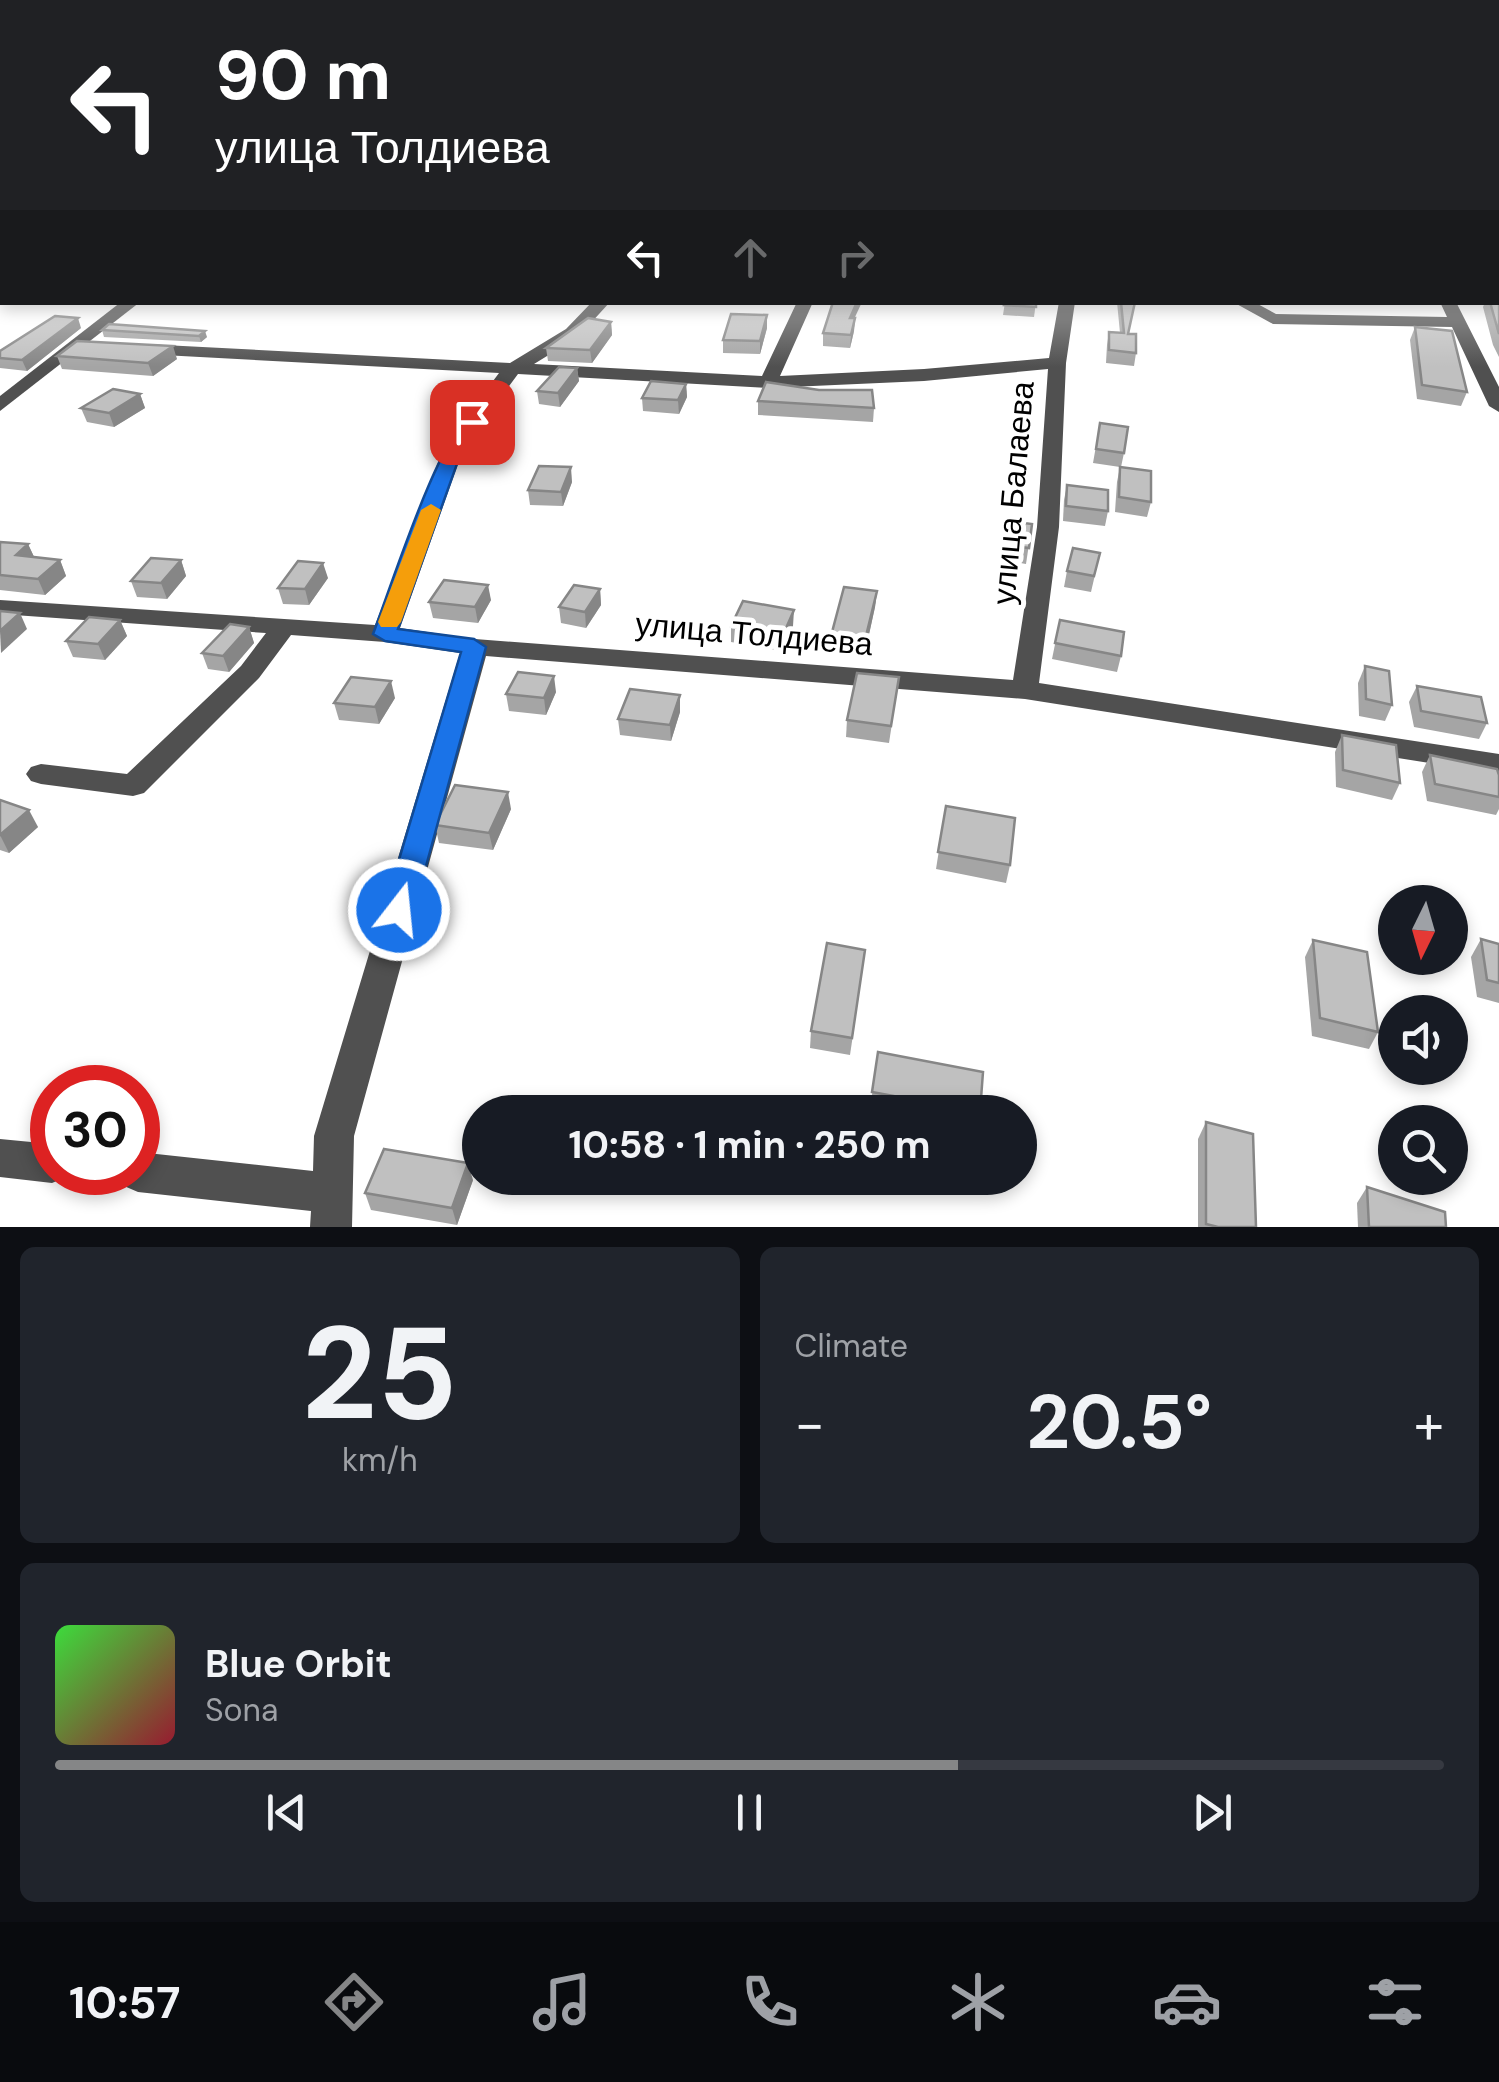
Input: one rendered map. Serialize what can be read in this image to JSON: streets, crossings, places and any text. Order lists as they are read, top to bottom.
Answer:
{
  "streets": {
    "street": ["улица Балаева", "улица Толдиева"]
  },
  "crossings": [
    ["улица Балаева", "улица Толдиева"]
  ],
  "north": "bottom",
  "page": {
    "turn": ["90 m", "улица Толдиева"],
    "limit": "30",
    "trip": "10:58 · 1 min · 250 m",
    "tile": [
      ["25", "km/h"],
      "Climate"
    ],
    "heat": ["−", "20.5°", "+"],
    "song": ["Blue Orbit", "Sona"],
    "tabs": "10:57"
  }
}
